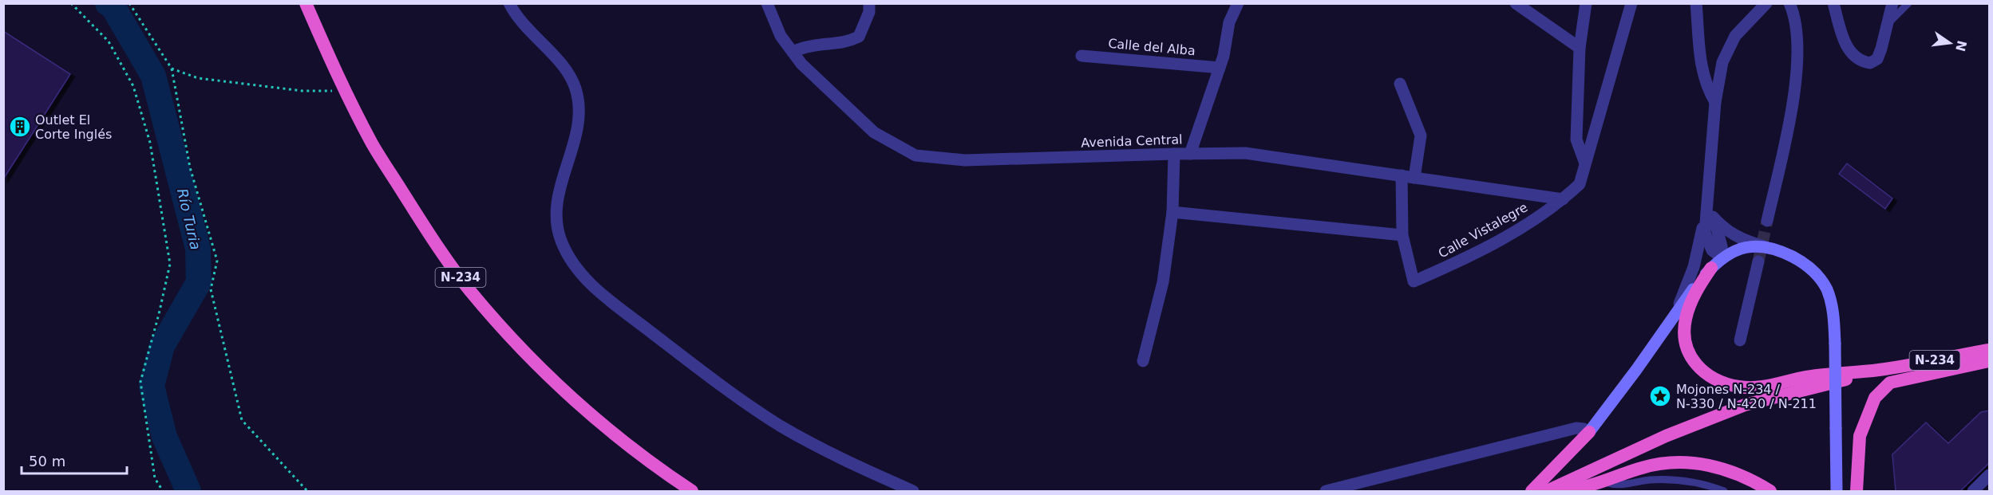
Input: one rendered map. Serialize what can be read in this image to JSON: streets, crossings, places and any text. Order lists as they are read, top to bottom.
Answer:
{
  "streets": {
    "highway": ["N-234"],
    "street": ["Calle del Alba", "Avenida Central", "Calle Vistalegre"]
  },
  "crossings": [
    ["Avenida Central", "Calle Vistalegre"]
  ],
  "water": ["Río Turia"],
  "places": {
    "building": ["Outlet El Corte Inglés"],
    "place": ["Mojones N-234 / N-330 / N-420 / N-211"]
  },
  "scale_bar": "50 m",
  "north": "right"
}
